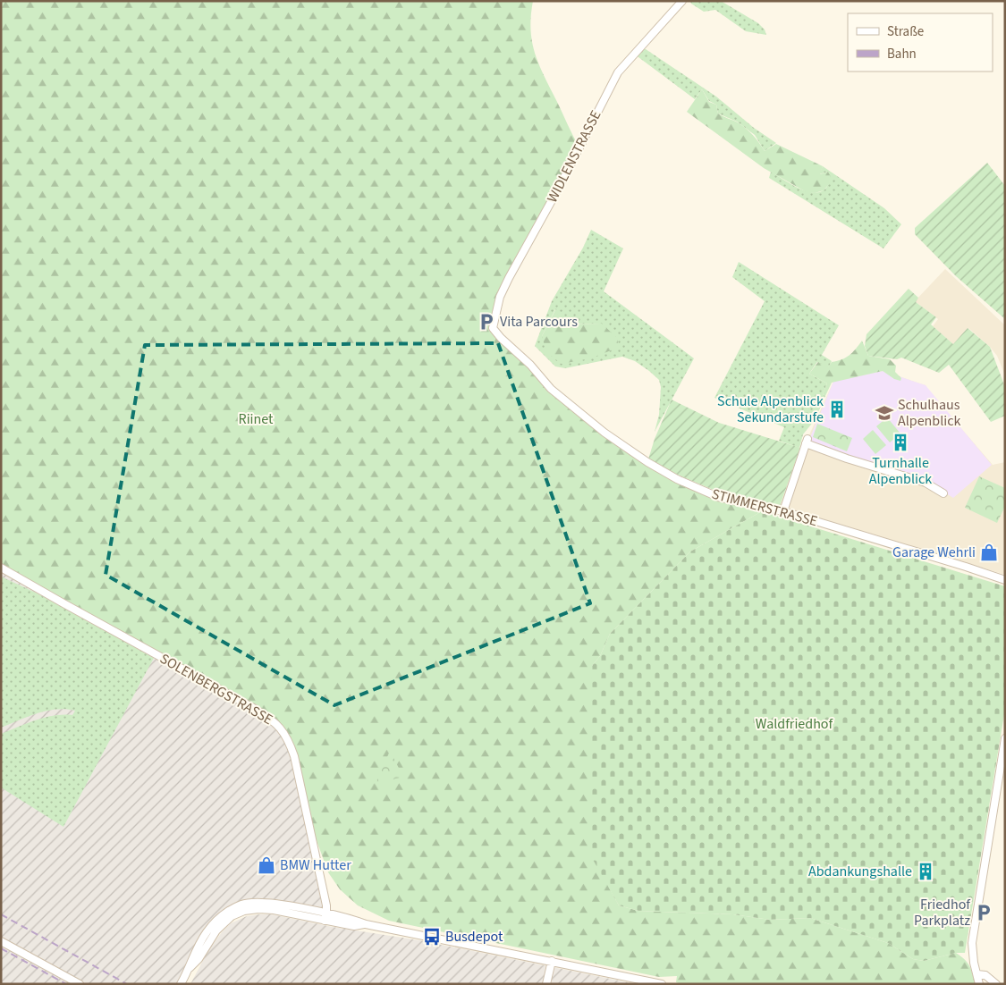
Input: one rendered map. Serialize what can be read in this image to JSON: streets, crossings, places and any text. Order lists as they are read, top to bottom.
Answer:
{
  "streets": {
    "street": ["WIDLENSTRASSE", "STIMMERSTRASSE", "SOLENBERGSTRASSE"]
  },
  "crossings": [
    ["WIDLENSTRASSE", "STIMMERSTRASSE"]
  ],
  "parks": ["Riinet", "Waldfriedhof"],
  "places": {
    "parking": ["Vita Parcours", "Friedhof Parkplatz"],
    "building": ["Schule Alpenblick Sekundarstufe", "Turnhalle Alpenblick", "Abdankungshalle"],
    "school or university": ["Schulhaus Alpenblick"],
    "shop": ["Garage Wehrli", "BMW Hutter"],
    "bus stop": ["Busdepot"]
  },
  "legend": ["Straße", "Bahn"]
}
